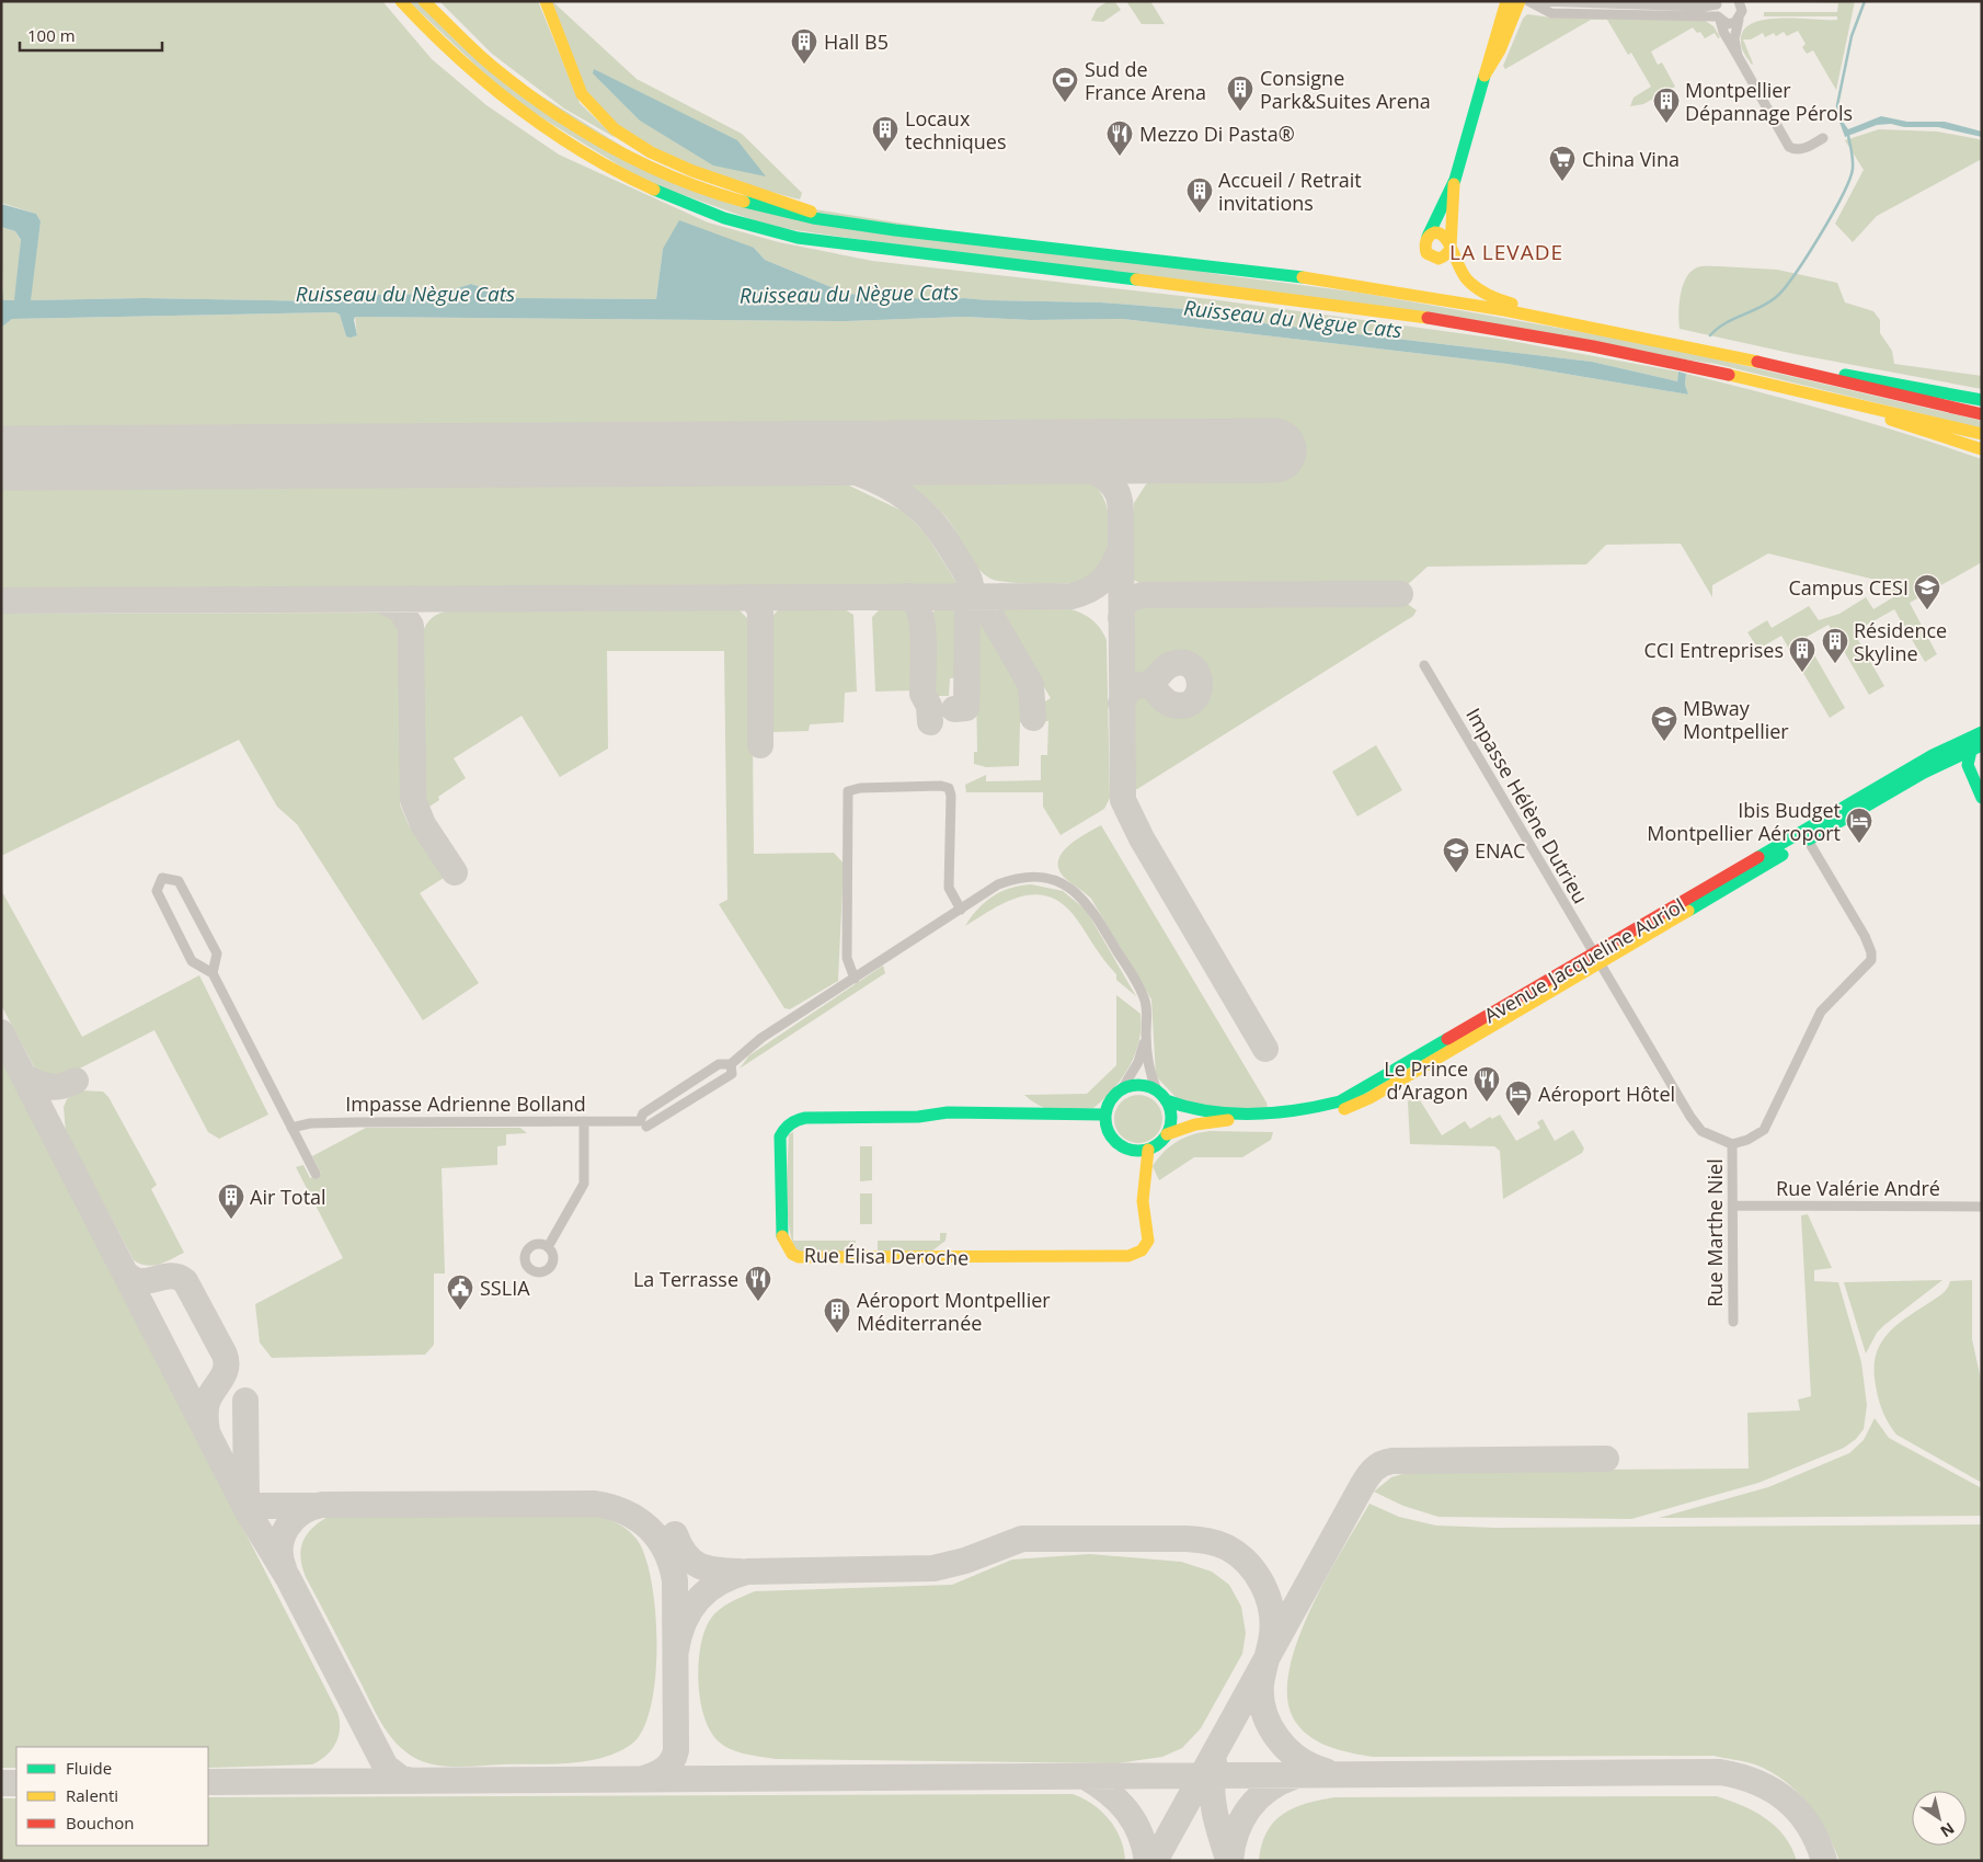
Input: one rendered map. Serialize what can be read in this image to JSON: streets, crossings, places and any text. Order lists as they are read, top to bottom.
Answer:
{
  "streets": {
    "main road": ["Avenue Jacqueline Auriol", "Rue Élisa Deroche"],
    "street": [
      "Impasse Hélène Dutrieu",
      "Impasse Adrienne Bolland",
      "Rue Valérie André",
      "Rue Marthe Niel"
    ]
  },
  "crossings": [
    ["Impasse Hélène Dutrieu", "Avenue Jacqueline Auriol"],
    ["Impasse Hélène Dutrieu", "Rue Marthe Niel"],
    ["Avenue Jacqueline Auriol", "Rue Marthe Niel"],
    ["Avenue Jacqueline Auriol", "Rue Élisa Deroche"],
    ["Rue Valérie André", "Rue Marthe Niel"]
  ],
  "districts": ["LA LEVADE"],
  "water": ["Ruisseau du Nègue Cats"],
  "places": {
    "building": [
      "Hall B5",
      "Consigne Park&Suites Arena",
      "Montpellier Dépannage Pérols",
      "Locaux techniques",
      "Accueil / Retrait invitations",
      "Résidence Skyline",
      "CCI Entreprises",
      "Air Total",
      "Aéroport Montpellier Méditerranée"
    ],
    "sports": ["Sud de France Arena"],
    "restaurant": ["Mezzo Di Pasta®", "Le Prince d’Aragon", "La Terrasse"],
    "supermarket": ["China Vina"],
    "school or university": ["Campus CESI", "MBway Montpellier", "ENAC"],
    "hotel": ["Ibis Budget Montpellier Aéroport", "Aéroport Hôtel"],
    "public building": ["SSLIA"]
  },
  "legend": ["Fluide", "Ralenti", "Bouchon"],
  "scale_bar": "100 m",
  "north": "bottom right"
}
